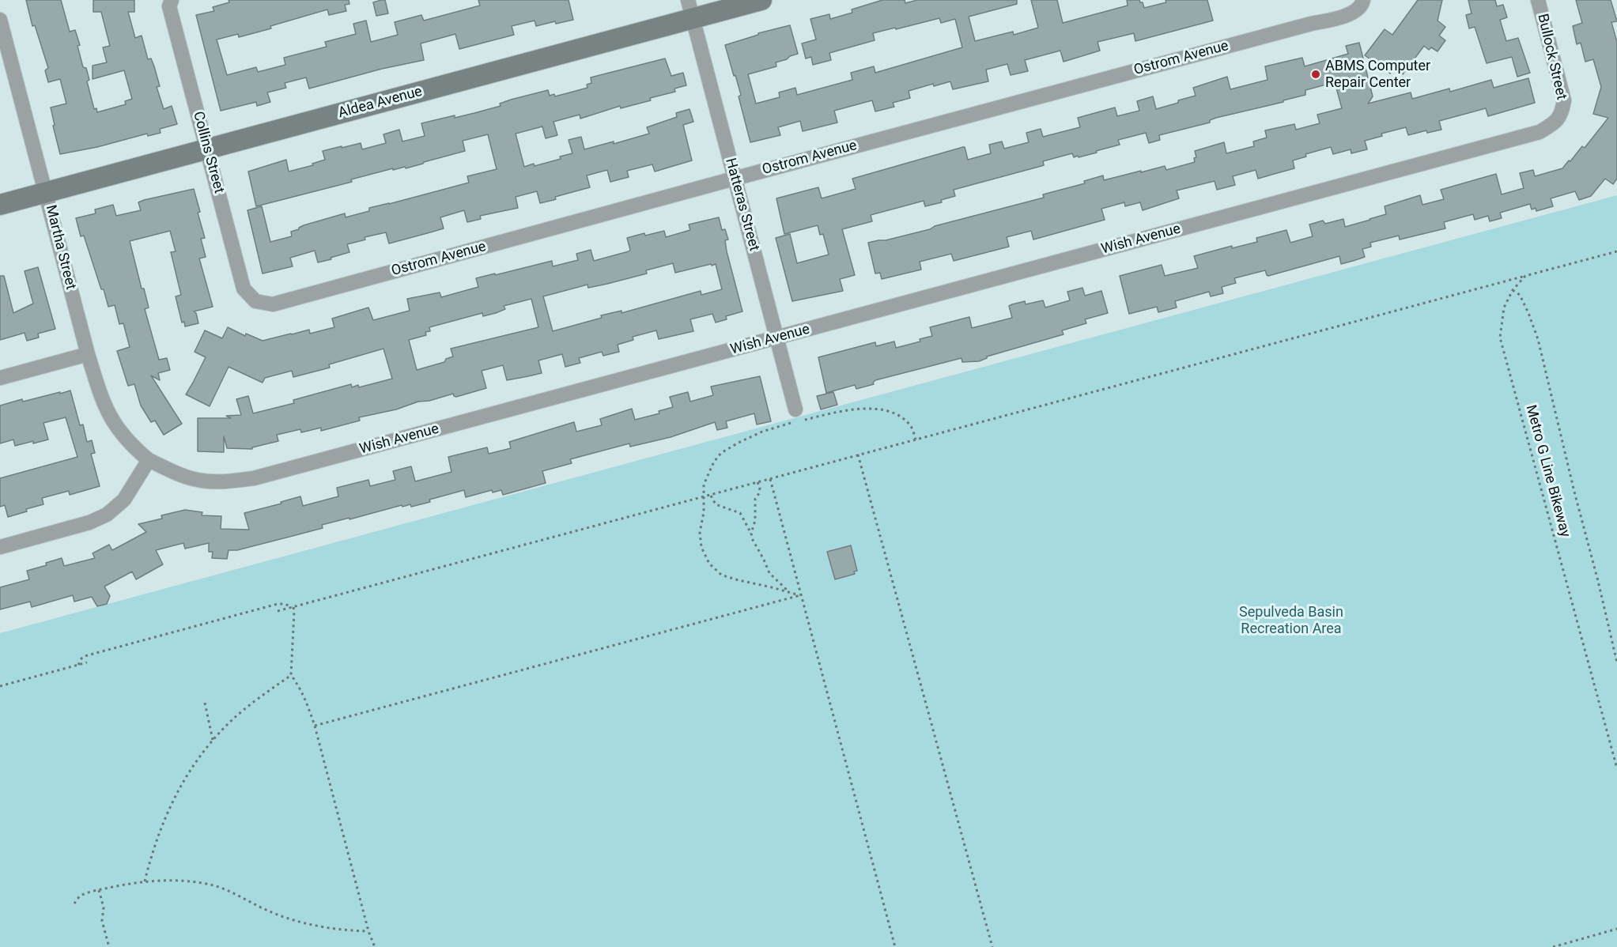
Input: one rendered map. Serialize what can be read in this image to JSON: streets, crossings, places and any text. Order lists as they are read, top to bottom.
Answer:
{
  "streets": {
    "street": [
      "Bullock Street",
      "Ostrom Avenue",
      "Aldea Avenue",
      "Collins Street",
      "Hatteras Street",
      "Wish Avenue",
      "Martha Street"
    ],
    "path": ["Metro G Line Bikeway"]
  },
  "crossings": [
    ["Bullock Street", "Wish Avenue"],
    ["Ostrom Avenue", "Collins Street"],
    ["Ostrom Avenue", "Hatteras Street"],
    ["Aldea Avenue", "Collins Street"],
    ["Aldea Avenue", "Hatteras Street"],
    ["Aldea Avenue", "Martha Street"],
    ["Hatteras Street", "Wish Avenue"],
    ["Wish Avenue", "Martha Street"]
  ],
  "parks": ["Sepulveda Basin Recreation Area"],
  "places": ["ABMS Computer Repair Center"]
}
